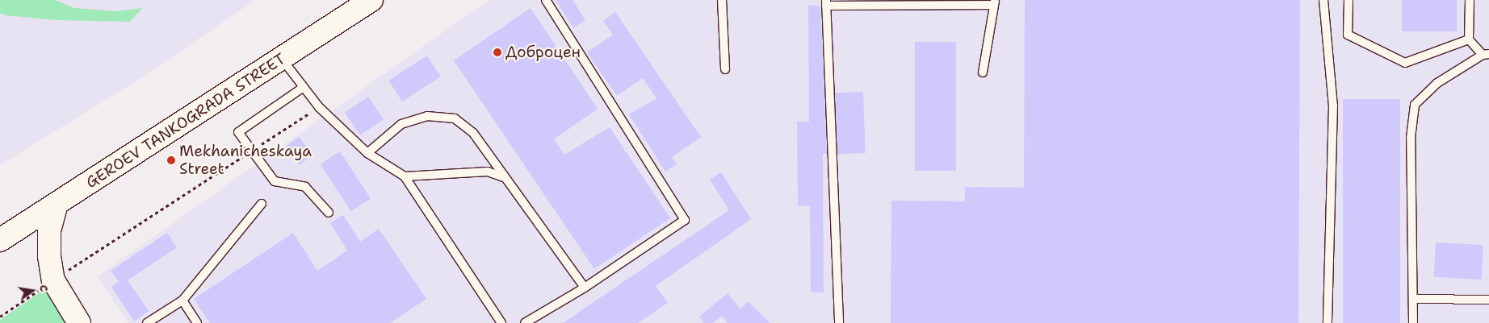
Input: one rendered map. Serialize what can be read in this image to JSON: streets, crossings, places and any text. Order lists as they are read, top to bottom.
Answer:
{
  "streets": {
    "main road": ["GEROEV TANKOGRADA STREET"]
  },
  "places": ["Доброцен", "Mekhanicheskaya Street"],
  "north": "right"
}
